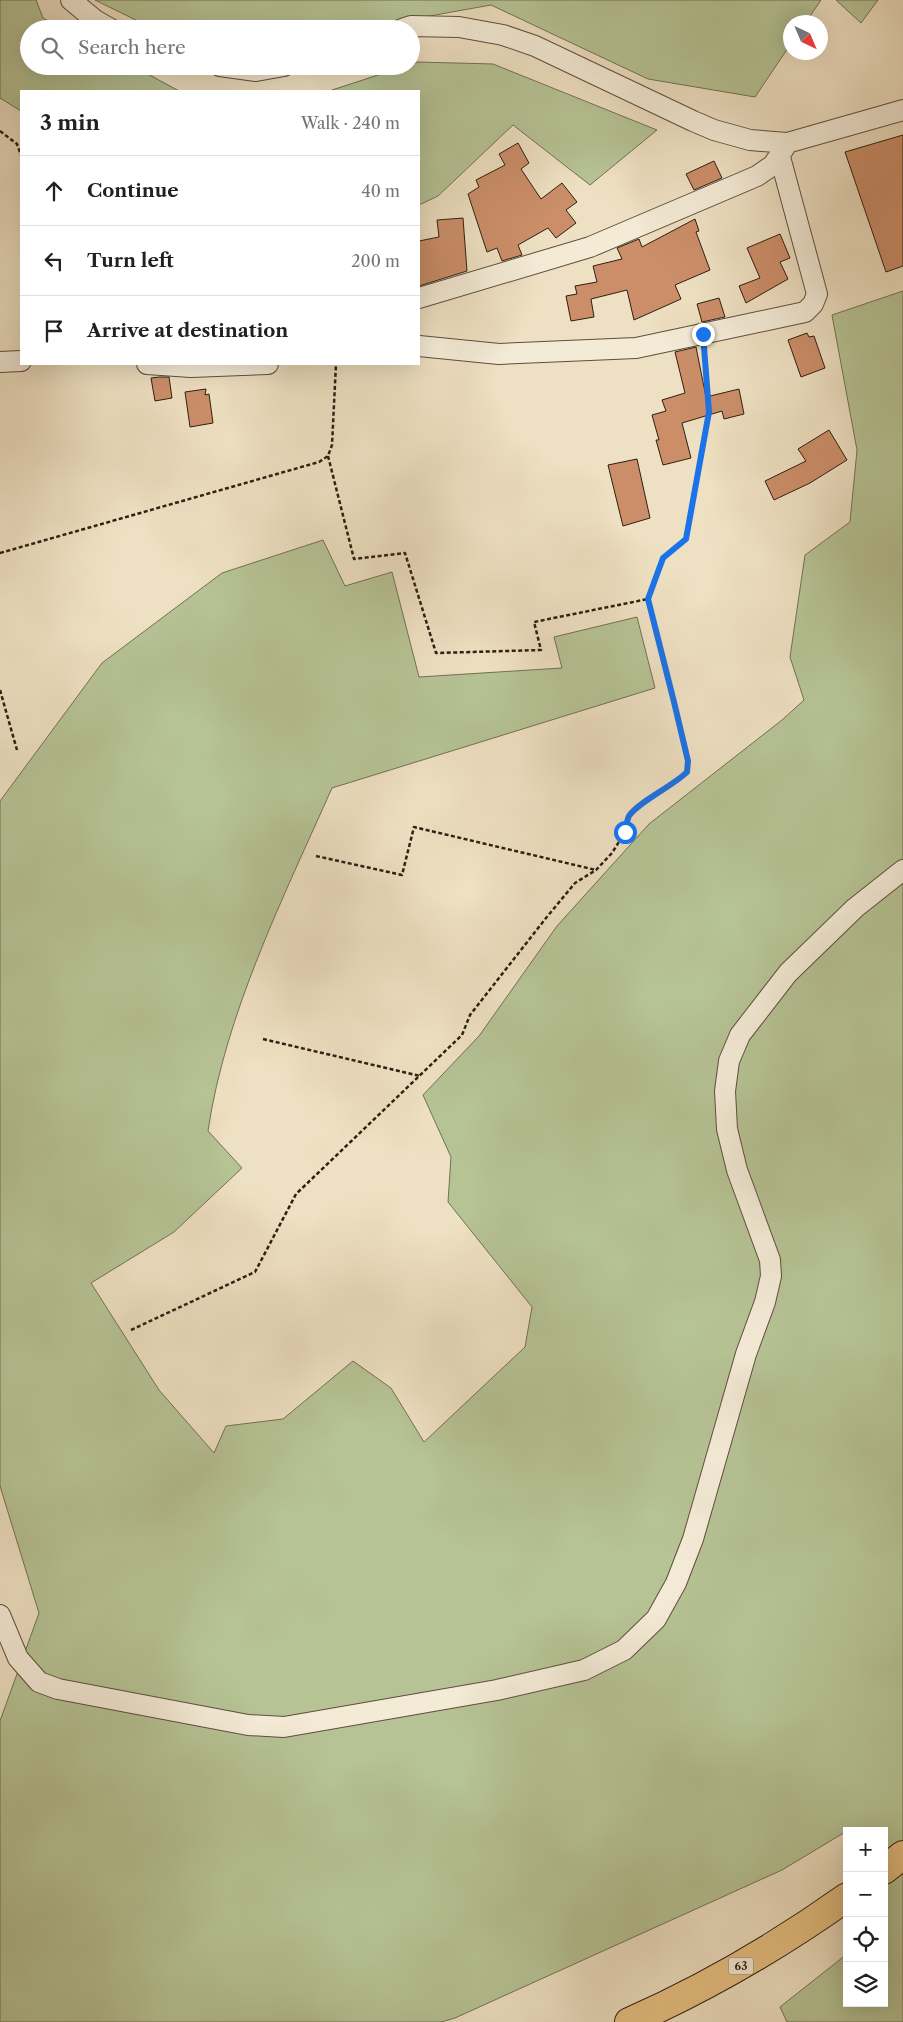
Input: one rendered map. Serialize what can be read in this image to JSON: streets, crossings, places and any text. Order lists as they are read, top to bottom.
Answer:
{
  "streets": {
    "highway": ["63"]
  },
  "north": "bottom right",
  "page": {
    "search": "Search here",
    "heading": ["3 min", "Walk · 240 m"],
    "list": [
      ["Continue", "40 m"],
      ["Turn left", "200 m"],
      "Arrive at destination"
    ],
    "map_buttons": ["+", "−"]
  }
}
